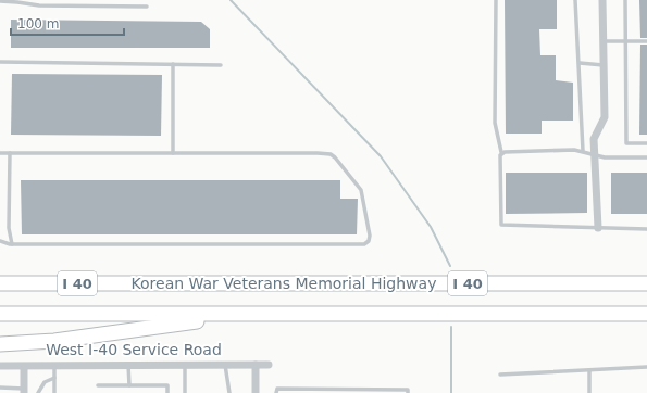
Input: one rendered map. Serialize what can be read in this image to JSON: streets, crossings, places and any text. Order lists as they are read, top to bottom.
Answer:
{
  "streets": {
    "highway": ["I 40", "Korean War Veterans Memorial Highway"],
    "street": ["West I-40 Service Road"]
  },
  "scale_bar": "100 m"
}
